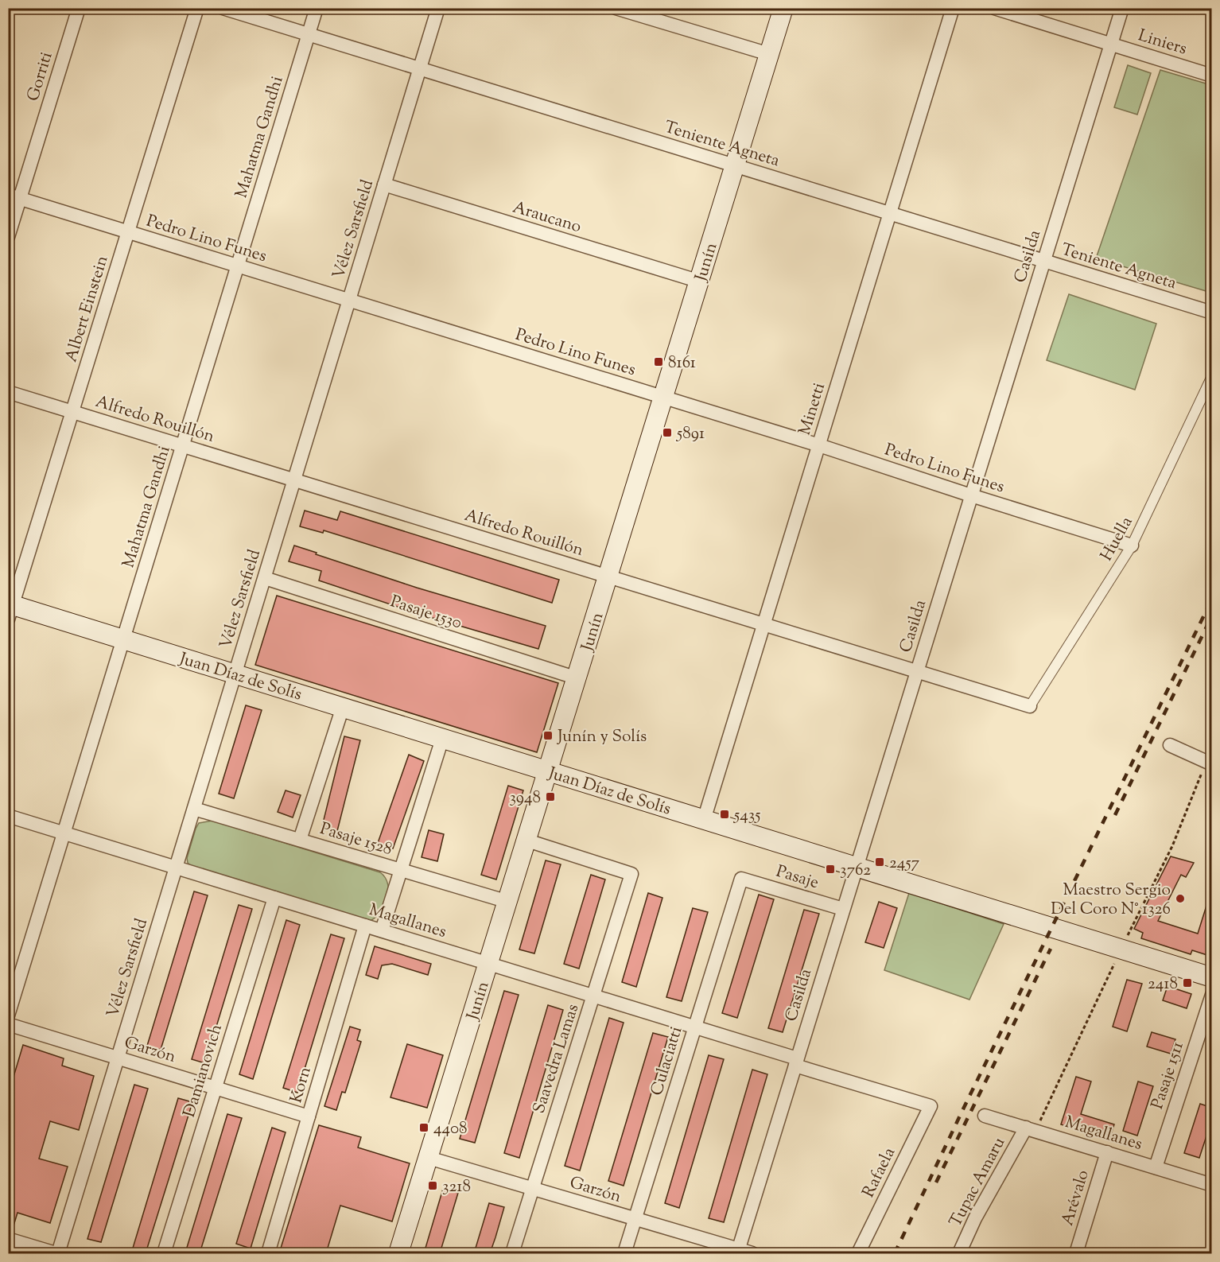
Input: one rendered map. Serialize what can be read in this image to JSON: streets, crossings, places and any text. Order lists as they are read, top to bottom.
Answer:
{
  "streets": {
    "main road": ["Junín", "Juan Díaz de Solís"],
    "street": [
      "Liniers",
      "Gorriti",
      "Mahatma Gandhi",
      "Teniente Agneta",
      "Araucano",
      "Vélez Sarsfield",
      "Pedro Lino Funes",
      "Casilda",
      "Albert Einstein",
      "Minetti",
      "Alfredo Rouillón",
      "Huella",
      "Pasaje 1530",
      "Pasaje 1528",
      "Pasaje",
      "Magallanes",
      "Garzón",
      "Saavedra Lamas",
      "Culaciatti",
      "Damianovich",
      "Pasaje 1511",
      "Korn",
      "Rafaela",
      "Tupac Amaru",
      "Arévalo"
    ]
  },
  "crossings": [
    ["Liniers", "Casilda"],
    ["Gorriti", "Pedro Lino Funes"],
    ["Mahatma Gandhi", "Teniente Agneta"],
    ["Mahatma Gandhi", "Pedro Lino Funes"],
    ["Mahatma Gandhi", "Alfredo Rouillón"],
    ["Mahatma Gandhi", "Juan Díaz de Solís"],
    ["Mahatma Gandhi", "Magallanes"],
    ["Teniente Agneta", "Vélez Sarsfield"],
    ["Teniente Agneta", "Casilda"],
    ["Teniente Agneta", "Junín"],
    ["Teniente Agneta", "Minetti"],
    ["Araucano", "Vélez Sarsfield"],
    ["Araucano", "Junín"],
    ["Vélez Sarsfield", "Pedro Lino Funes"],
    ["Vélez Sarsfield", "Alfredo Rouillón"],
    ["Vélez Sarsfield", "Pasaje 1530"],
    ["Vélez Sarsfield", "Juan Díaz de Solís"],
    ["Vélez Sarsfield", "Pasaje 1528"],
    ["Vélez Sarsfield", "Magallanes"],
    ["Vélez Sarsfield", "Garzón"],
    ["Pedro Lino Funes", "Casilda"],
    ["Pedro Lino Funes", "Junín"],
    ["Pedro Lino Funes", "Albert Einstein"],
    ["Pedro Lino Funes", "Minetti"],
    ["Pedro Lino Funes", "Huella"],
    ["Casilda", "Alfredo Rouillón"],
    ["Casilda", "Juan Díaz de Solís"],
    ["Casilda", "Pasaje"],
    ["Casilda", "Magallanes"],
    ["Casilda", "Garzón"],
    ["Junín", "Alfredo Rouillón"],
    ["Junín", "Pasaje 1530"],
    ["Junín", "Juan Díaz de Solís"],
    ["Junín", "Pasaje 1528"],
    ["Junín", "Magallanes"],
    ["Junín", "Garzón"],
    ["Junín", "Saavedra Lamas"],
    ["Albert Einstein", "Alfredo Rouillón"],
    ["Albert Einstein", "Juan Díaz de Solís"],
    ["Minetti", "Alfredo Rouillón"],
    ["Minetti", "Juan Díaz de Solís"],
    ["Alfredo Rouillón", "Huella"],
    ["Pasaje", "Culaciatti"],
    ["Magallanes", "Saavedra Lamas"],
    ["Magallanes", "Culaciatti"],
    ["Magallanes", "Damianovich"],
    ["Magallanes", "Pasaje 1511"],
    ["Magallanes", "Korn"],
    ["Magallanes", "Rafaela"],
    ["Magallanes", "Tupac Amaru"],
    ["Magallanes", "Arévalo"],
    ["Garzón", "Saavedra Lamas"],
    ["Garzón", "Culaciatti"],
    ["Garzón", "Damianovich"],
    ["Garzón", "Korn"]
  ],
  "places": {
    "transit": [
      "8161",
      "5891",
      "Junín y Solís",
      "3948",
      "5435",
      "2457",
      "3762",
      "2418",
      "4408",
      "3218"
    ],
    "other": ["Maestro Sergio Del Coro N° 1326"]
  }
}
